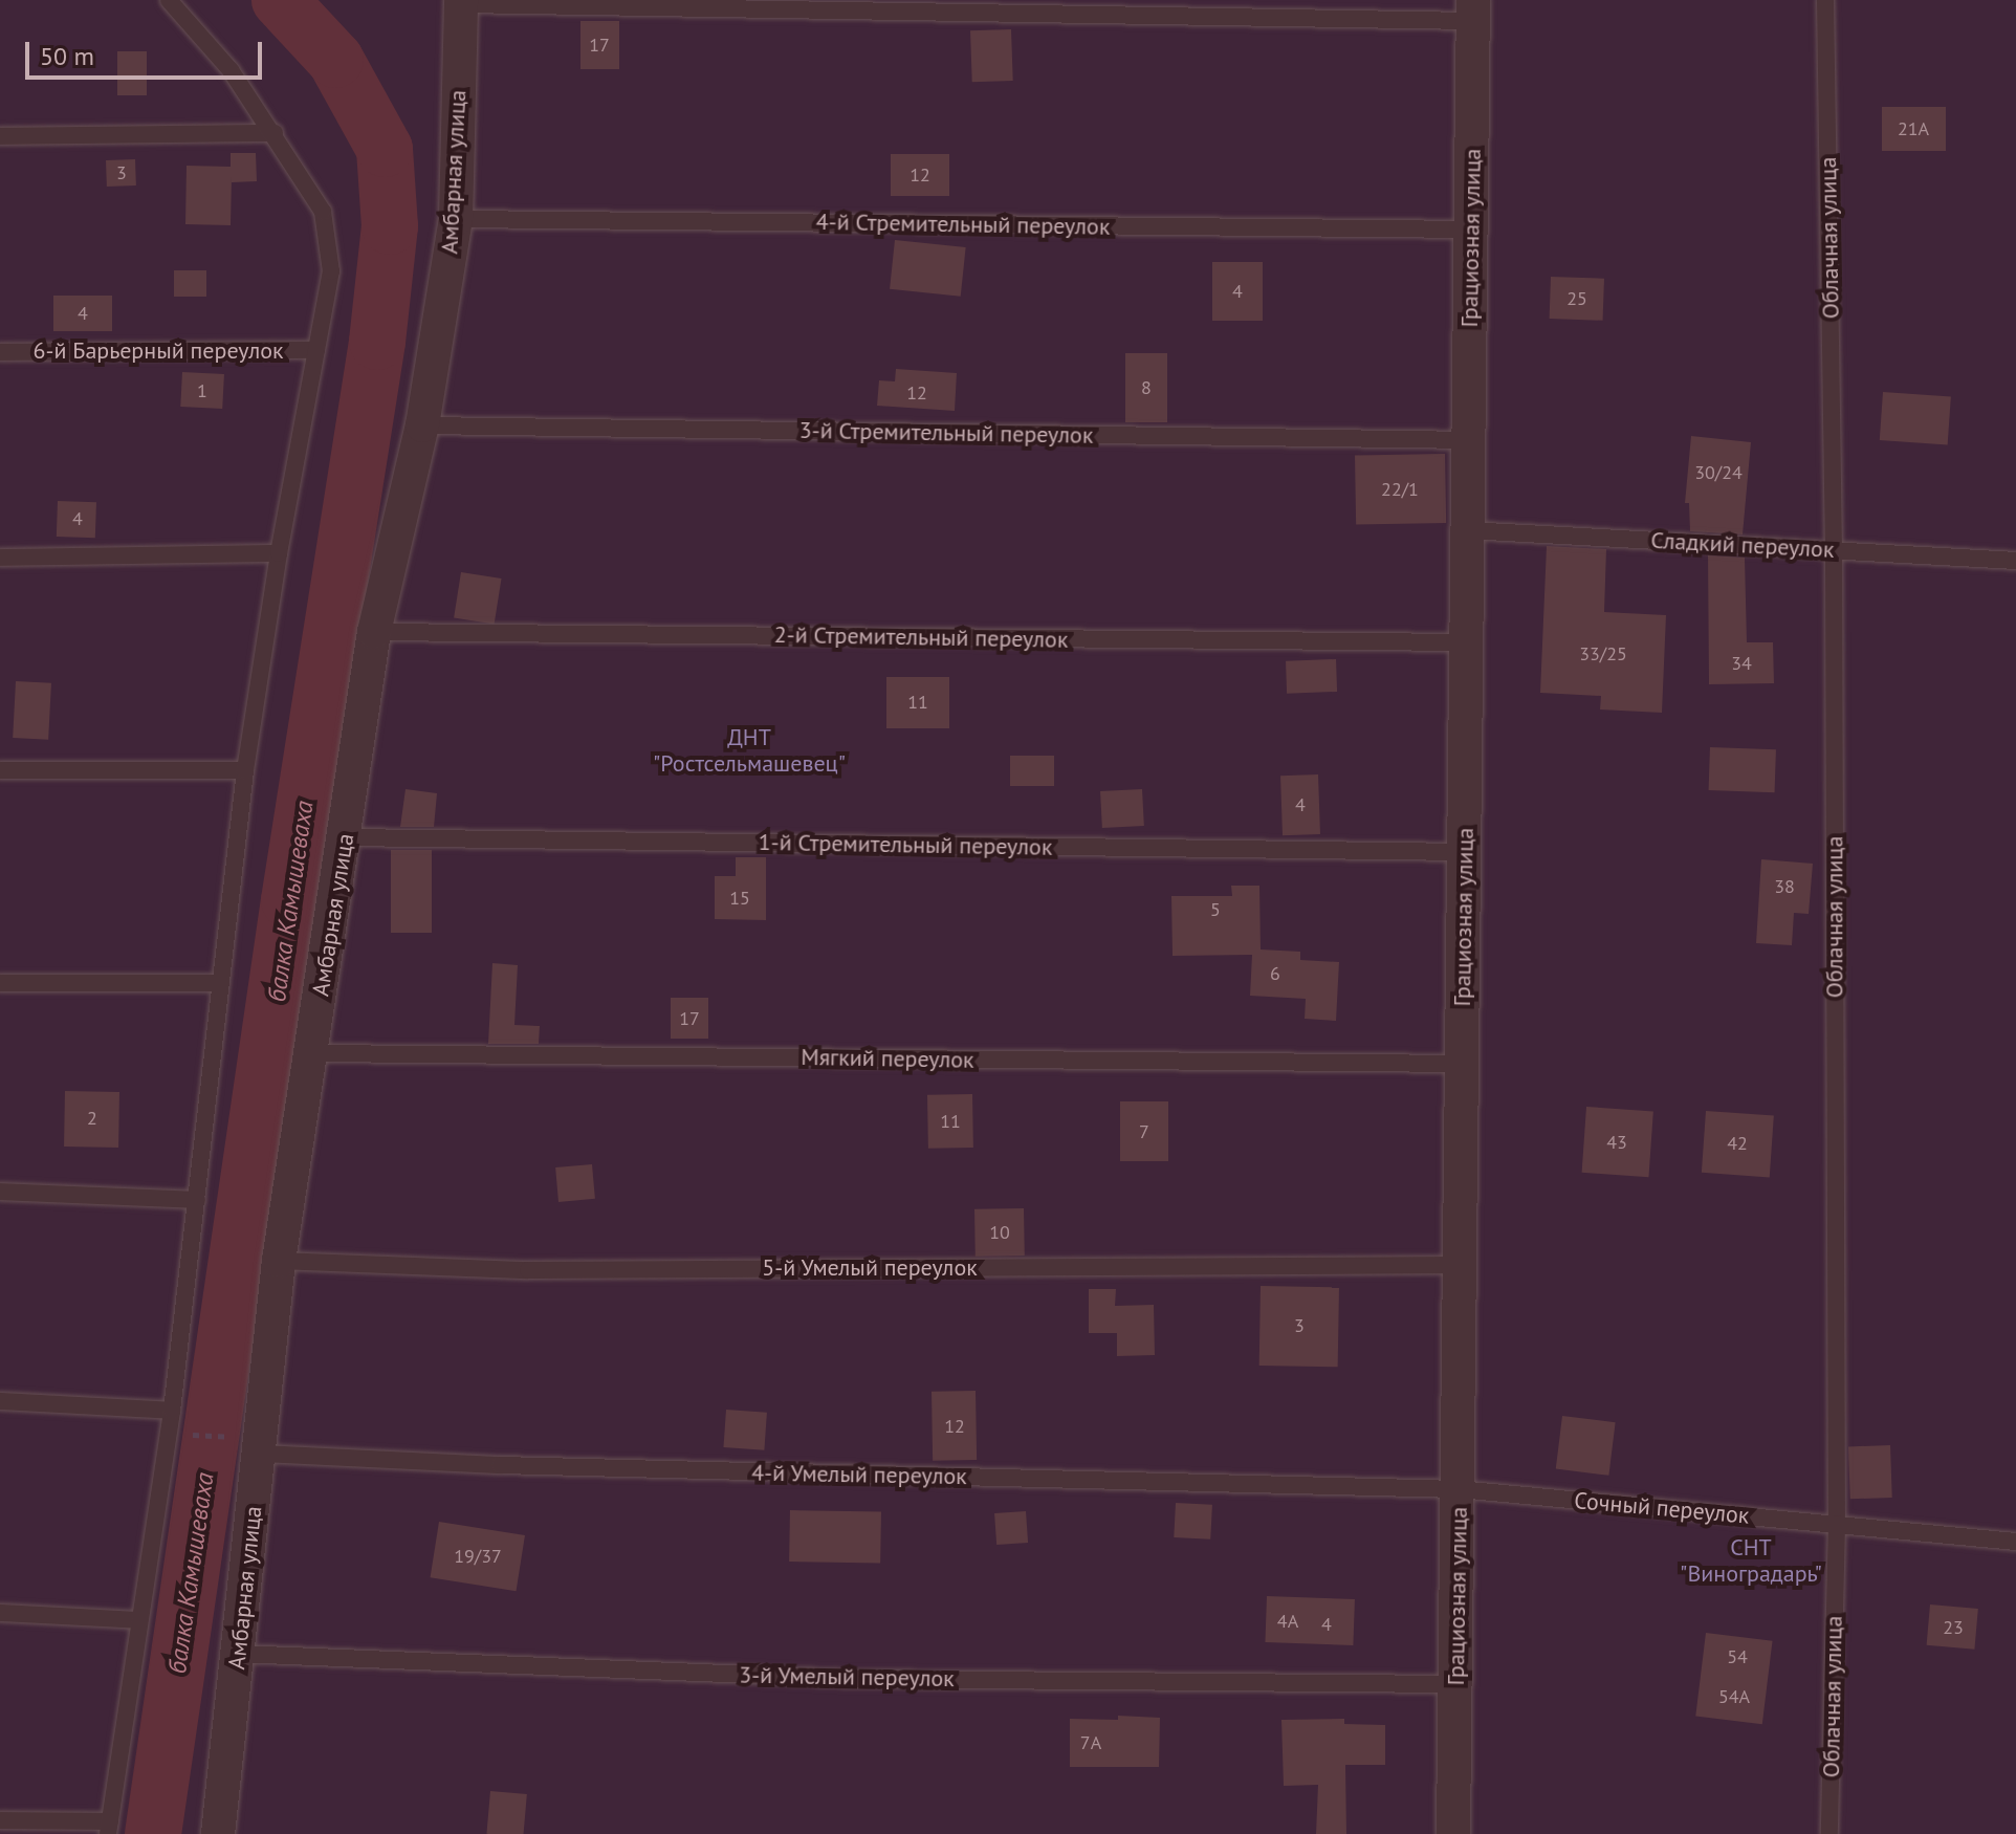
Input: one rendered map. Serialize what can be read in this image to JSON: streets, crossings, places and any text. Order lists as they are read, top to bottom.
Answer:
{
  "streets": {
    "street": ["Амбарная улица", "Грациозная улица"],
    "lane": [
      "4-й Стремительный переулок",
      "Облачная улица",
      "6-й Барьерный переулок",
      "3-й Стремительный переулок",
      "Сладкий переулок",
      "2-й Стремительный переулок",
      "1-й Стремительный переулок",
      "Мягкий переулок",
      "5-й Умелый переулок",
      "4-й Умелый переулок",
      "Сочный переулок",
      "3-й Умелый переулок"
    ]
  },
  "crossings": [
    ["Амбарная улица", "4-й Стремительный переулок"],
    ["Амбарная улица", "3-й Стремительный переулок"],
    ["Амбарная улица", "2-й Стремительный переулок"],
    ["Амбарная улица", "1-й Стремительный переулок"],
    ["Амбарная улица", "Мягкий переулок"],
    ["Амбарная улица", "5-й Умелый переулок"],
    ["Амбарная улица", "4-й Умелый переулок"],
    ["Амбарная улица", "3-й Умелый переулок"],
    ["4-й Стремительный переулок", "Грациозная улица"],
    ["Грациозная улица", "3-й Стремительный переулок"],
    ["Грациозная улица", "Сладкий переулок"],
    ["Грациозная улица", "2-й Стремительный переулок"],
    ["Грациозная улица", "1-й Стремительный переулок"],
    ["Грациозная улица", "Мягкий переулок"],
    ["Грациозная улица", "5-й Умелый переулок"],
    ["Грациозная улица", "4-й Умелый переулок"],
    ["Грациозная улица", "Сочный переулок"],
    ["Грациозная улица", "3-й Умелый переулок"],
    ["Облачная улица", "Сладкий переулок"],
    ["Облачная улица", "Сочный переулок"],
    ["4-й Умелый переулок", "Сочный переулок"]
  ],
  "water": ["балка Камышеваха"],
  "parks": ["ДНТ \"Ростсельмашевец\"", "СНТ \"Виноградарь\""],
  "house_numbers": [
    "17",
    "21А",
    "3",
    "12",
    "4",
    "25",
    "4",
    "8",
    "1",
    "12",
    "30/24",
    "22/1",
    "4",
    "33/25",
    "34",
    "11",
    "4",
    "38",
    "15",
    "5",
    "6",
    "17",
    "2",
    "11",
    "7",
    "43",
    "42",
    "10",
    "3",
    "12",
    "19/37",
    "4А",
    "4",
    "23",
    "54",
    "54А",
    "7А"
  ],
  "scale_bar": "50 m"
}
